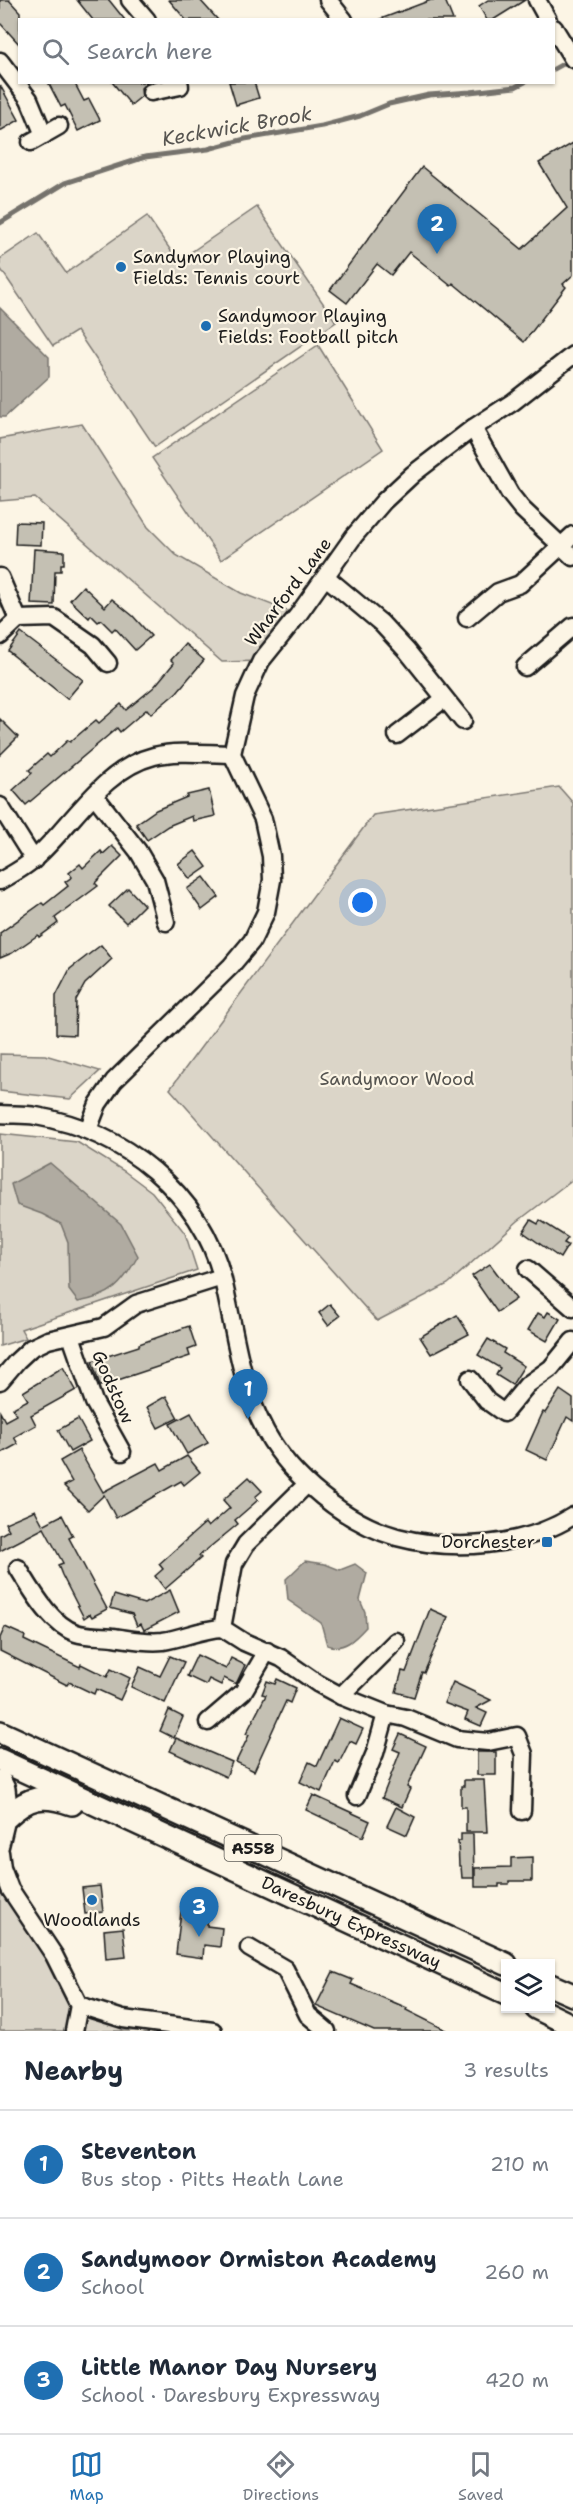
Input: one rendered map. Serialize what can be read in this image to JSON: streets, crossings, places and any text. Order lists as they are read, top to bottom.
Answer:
{
  "streets": {
    "main road": ["A558", "Daresbury Expressway"],
    "street": ["Wharford Lane", "Godstow"]
  },
  "water": ["Keckwick Brook"],
  "parks": ["Sandymoor Wood"],
  "places": {
    "other": ["Sandymor Playing Fields: Tennis court", "Sandymoor Playing Fields: Football pitch", "Woodlands"],
    "transit": ["Dorchester"]
  },
  "page": {
    "search": "Search here",
    "pins": ["2", "1", "3"],
    "heading": ["Nearby", "3 results"],
    "list": [
      {
        "mark": "1",
        "name": "Steventon",
        "note": "Bus stop · Pitts Heath Lane",
        "value": "210 m"
      },
      {
        "mark": "2",
        "name": "Sandymoor Ormiston Academy",
        "note": "School",
        "value": "260 m"
      },
      {
        "mark": "3",
        "name": "Little Manor Day Nursery",
        "note": "School · Daresbury Expressway",
        "value": "420 m"
      }
    ],
    "nav": ["Map", "Directions", "Saved"]
  }
}
